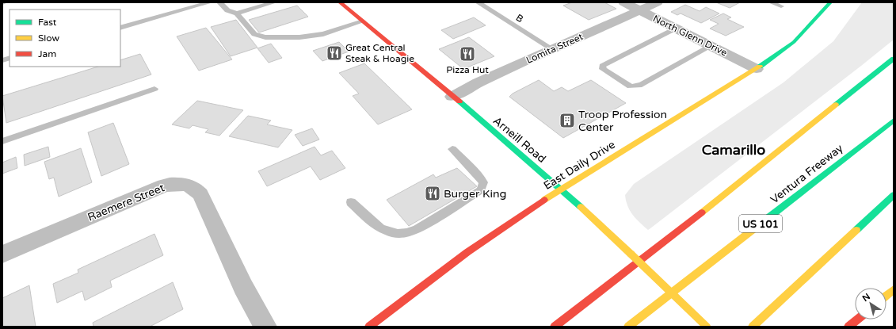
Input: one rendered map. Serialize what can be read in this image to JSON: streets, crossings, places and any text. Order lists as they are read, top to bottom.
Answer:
{
  "streets": {
    "main road": [
      "Arneill Road",
      "East Daily Drive",
      "Ventura Freeway",
      "US 101"
    ],
    "street": ["North Glenn Drive", "Lomita Street", "Raemere Street"],
    "lane": ["B"]
  },
  "crossings": [
    ["B", "Lomita Street"],
    ["North Glenn Drive", "Lomita Street"],
    ["North Glenn Drive", "East Daily Drive"],
    ["Lomita Street", "Arneill Road"],
    ["Arneill Road", "East Daily Drive"]
  ],
  "districts": ["Camarillo"],
  "places": {
    "restaurant": ["Great Central Steak & Hoagie", "Pizza Hut", "Burger King"],
    "building": ["Troop Profession Center"]
  },
  "legend": ["Fast", "Slow", "Jam"],
  "north": "top left"
}
